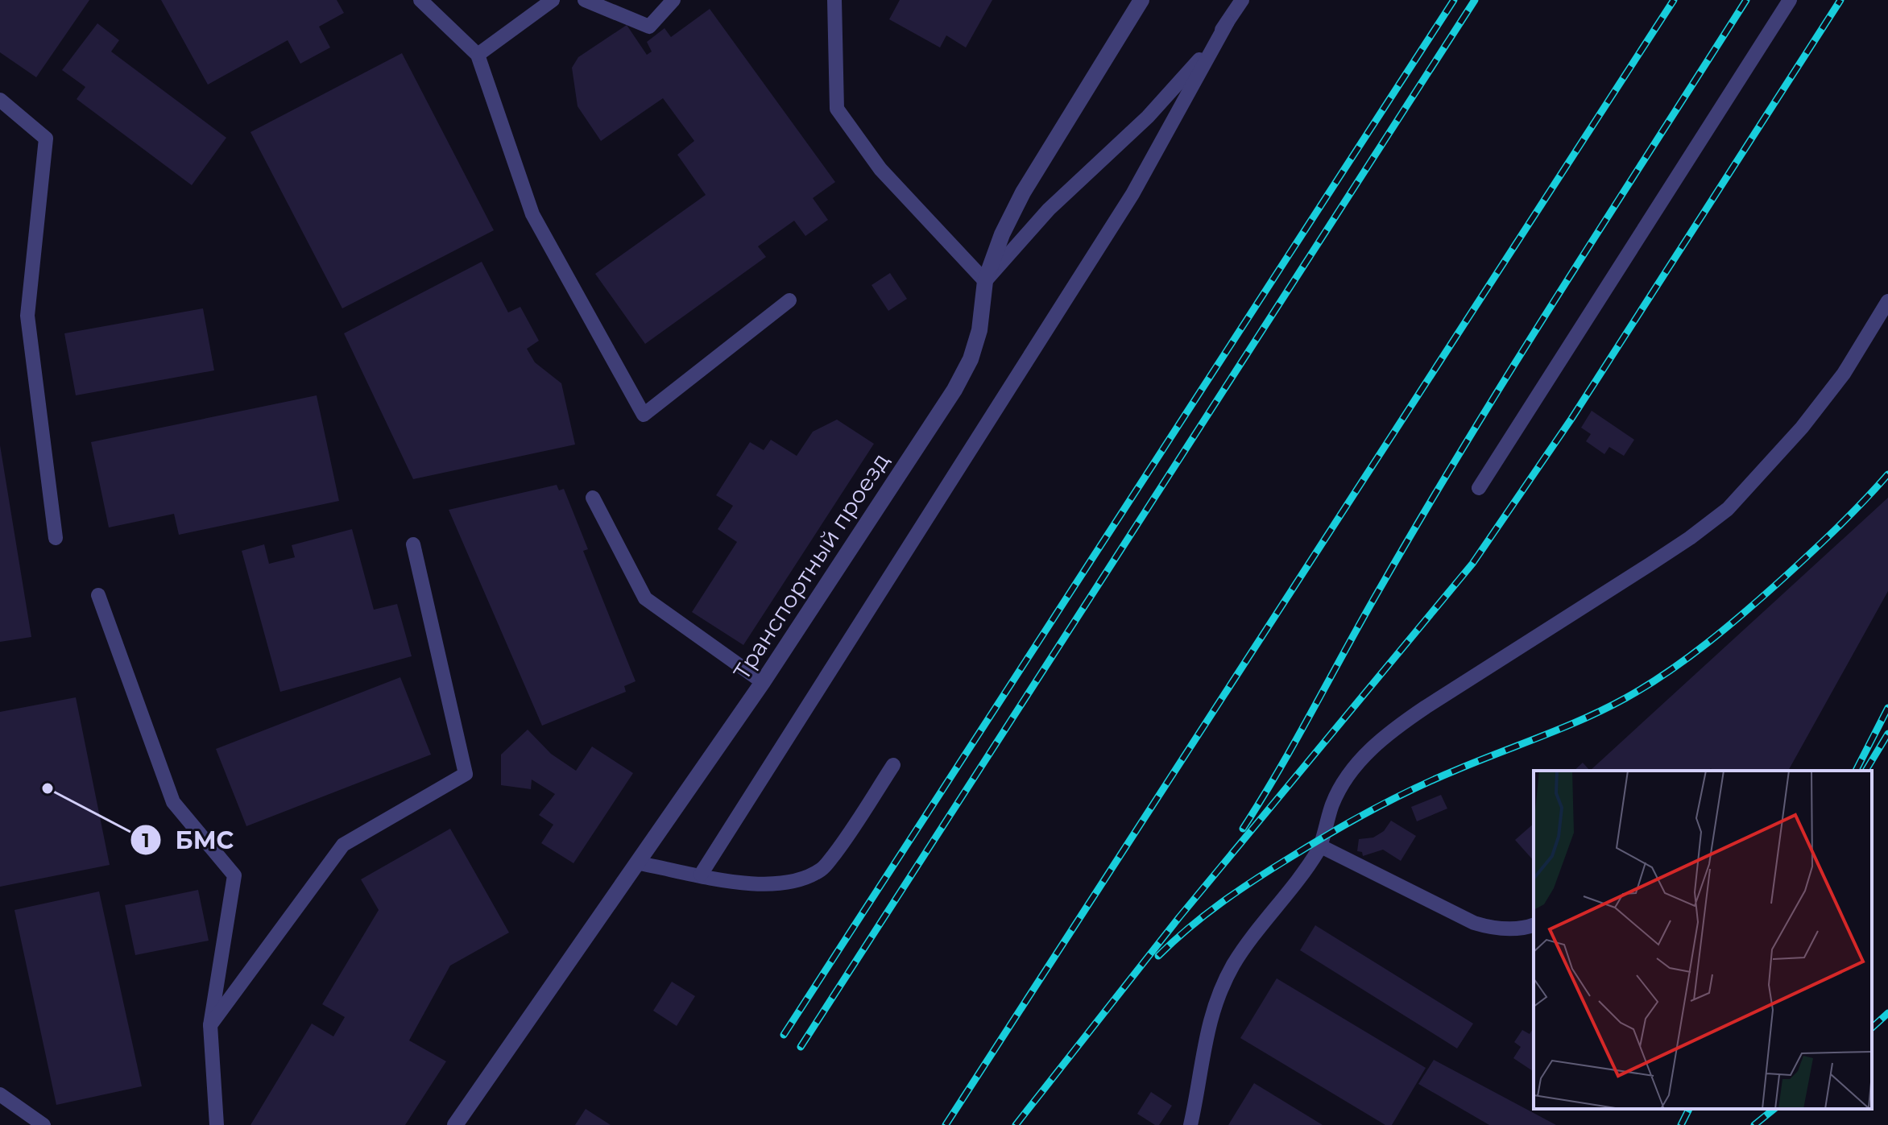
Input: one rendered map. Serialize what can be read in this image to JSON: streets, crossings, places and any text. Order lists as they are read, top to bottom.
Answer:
{
  "streets": {
    "street": ["Транспортный проезд"]
  },
  "places": ["БМС"]
}
